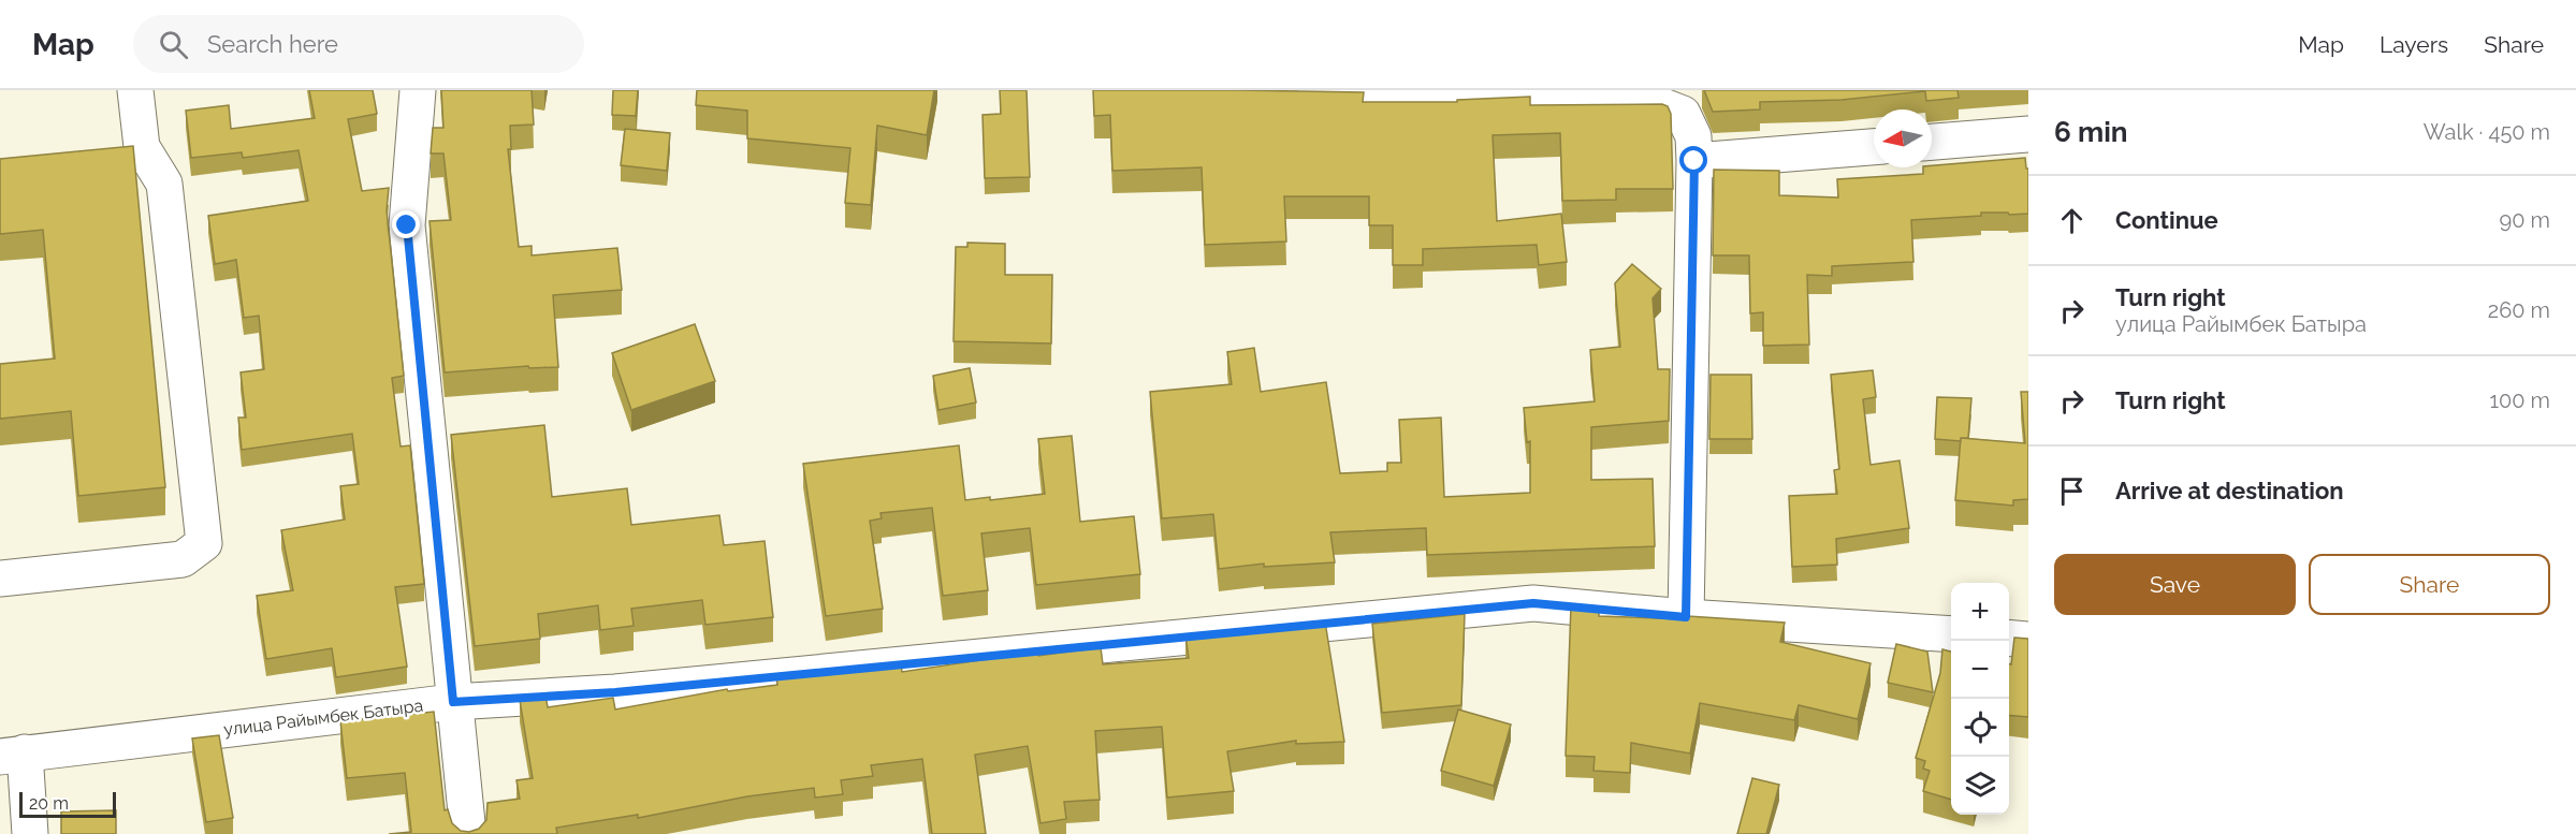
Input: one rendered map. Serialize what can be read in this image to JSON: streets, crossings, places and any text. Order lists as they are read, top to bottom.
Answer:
{
  "streets": {
    "street": ["улица Райымбек Батыра"]
  },
  "scale_bar": "20 m",
  "north": "left",
  "page": {
    "header": "Map",
    "search": "Search here",
    "nav": ["Map", "Layers", "Share"],
    "heading": ["6 min", "Walk · 450 m"],
    "list": [
      ["Continue", "90 m"],
      ["Turn right", "улица Райымбек Батыра", "260 m"],
      ["Turn right", "100 m"],
      "Arrive at destination"
    ],
    "buttons": ["Save", "Share"],
    "map_buttons": ["+", "−"],
    "scale": "20 m"
  }
}
